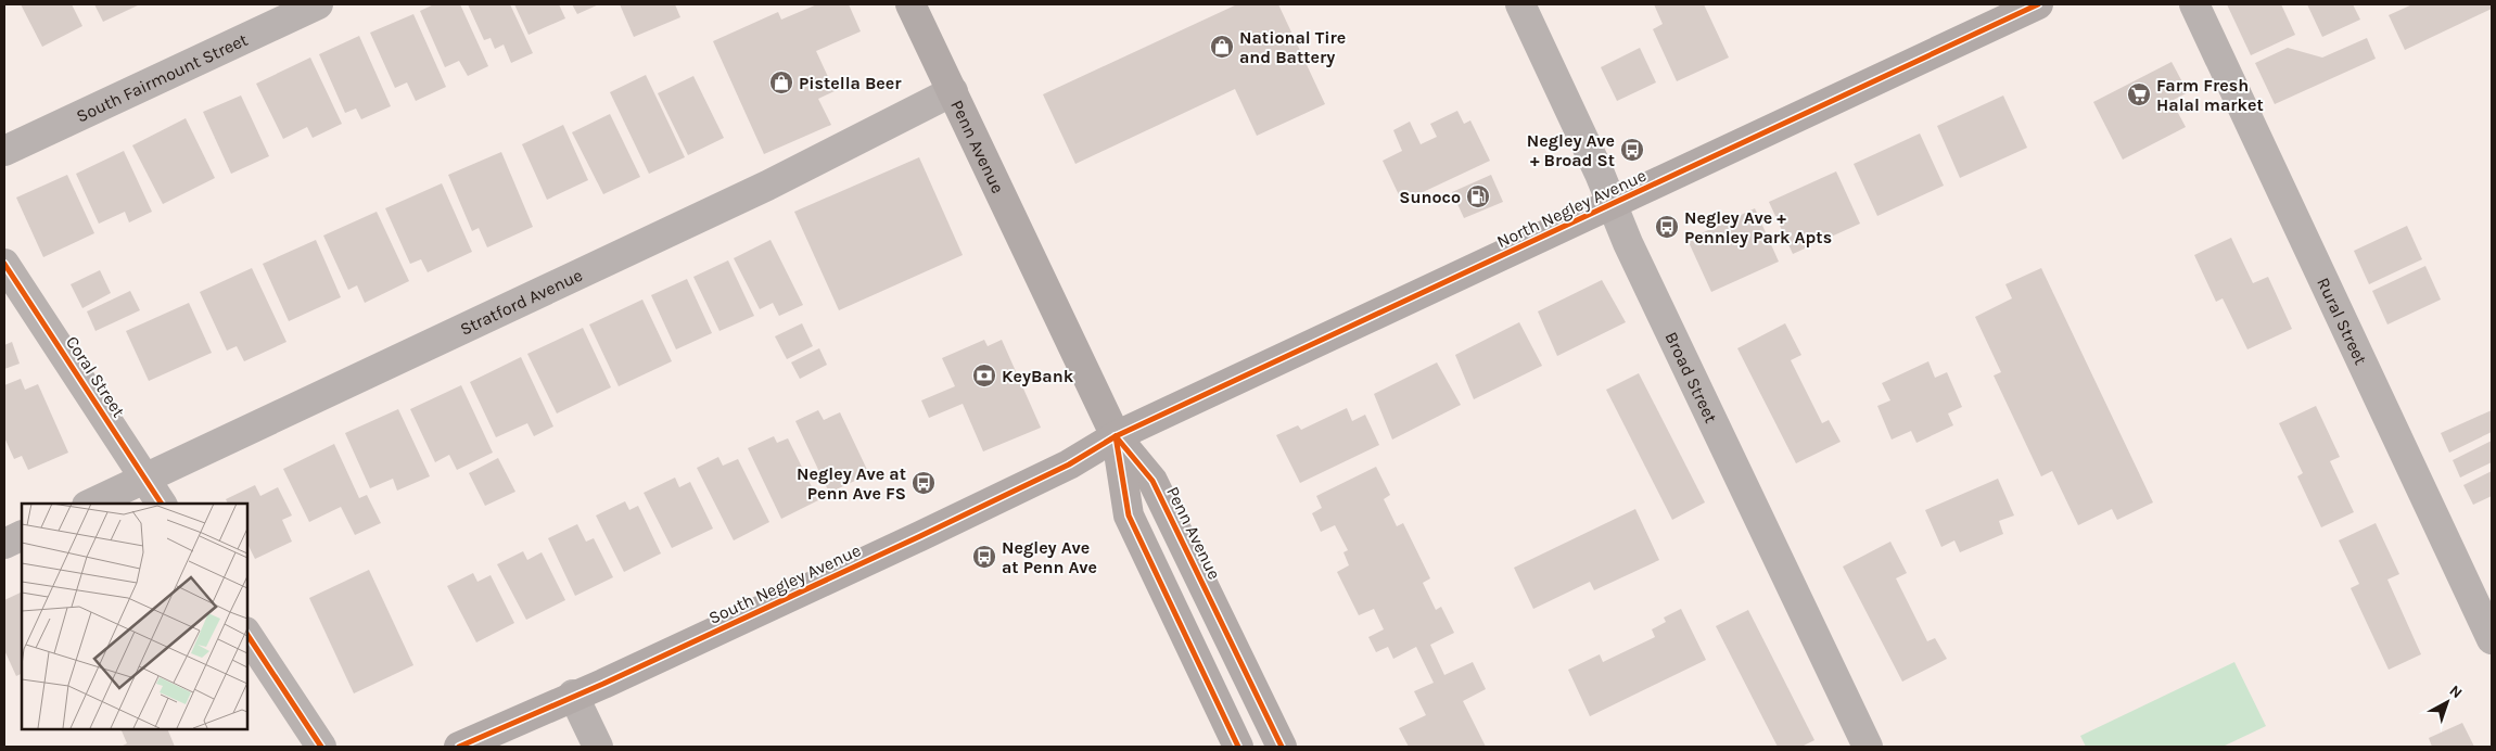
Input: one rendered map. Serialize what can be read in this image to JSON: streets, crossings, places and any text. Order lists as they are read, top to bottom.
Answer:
{
  "streets": {
    "main road": ["Penn Avenue", "North Negley Avenue", "South Negley Avenue"],
    "street": [
      "South Fairmount Street",
      "Stratford Avenue",
      "Rural Street",
      "Coral Street",
      "Broad Street"
    ]
  },
  "crossings": [
    ["Penn Avenue", "North Negley Avenue"],
    ["Penn Avenue", "Stratford Avenue"],
    ["Penn Avenue", "South Negley Avenue"],
    ["North Negley Avenue", "Broad Street"],
    ["North Negley Avenue", "South Negley Avenue"],
    ["Stratford Avenue", "Coral Street"]
  ],
  "places": {
    "shop": ["National Tire and Battery", "Pistella Beer"],
    "supermarket": ["Farm Fresh Halal market"],
    "bus stop": [
      "Negley Ave + Broad St",
      "Negley Ave + Pennley Park Apts",
      "Negley Ave at Penn Ave FS",
      "Negley Ave at Penn Ave"
    ],
    "fuel station": ["Sunoco"],
    "bank": ["KeyBank"]
  },
  "north": "top right"
}
